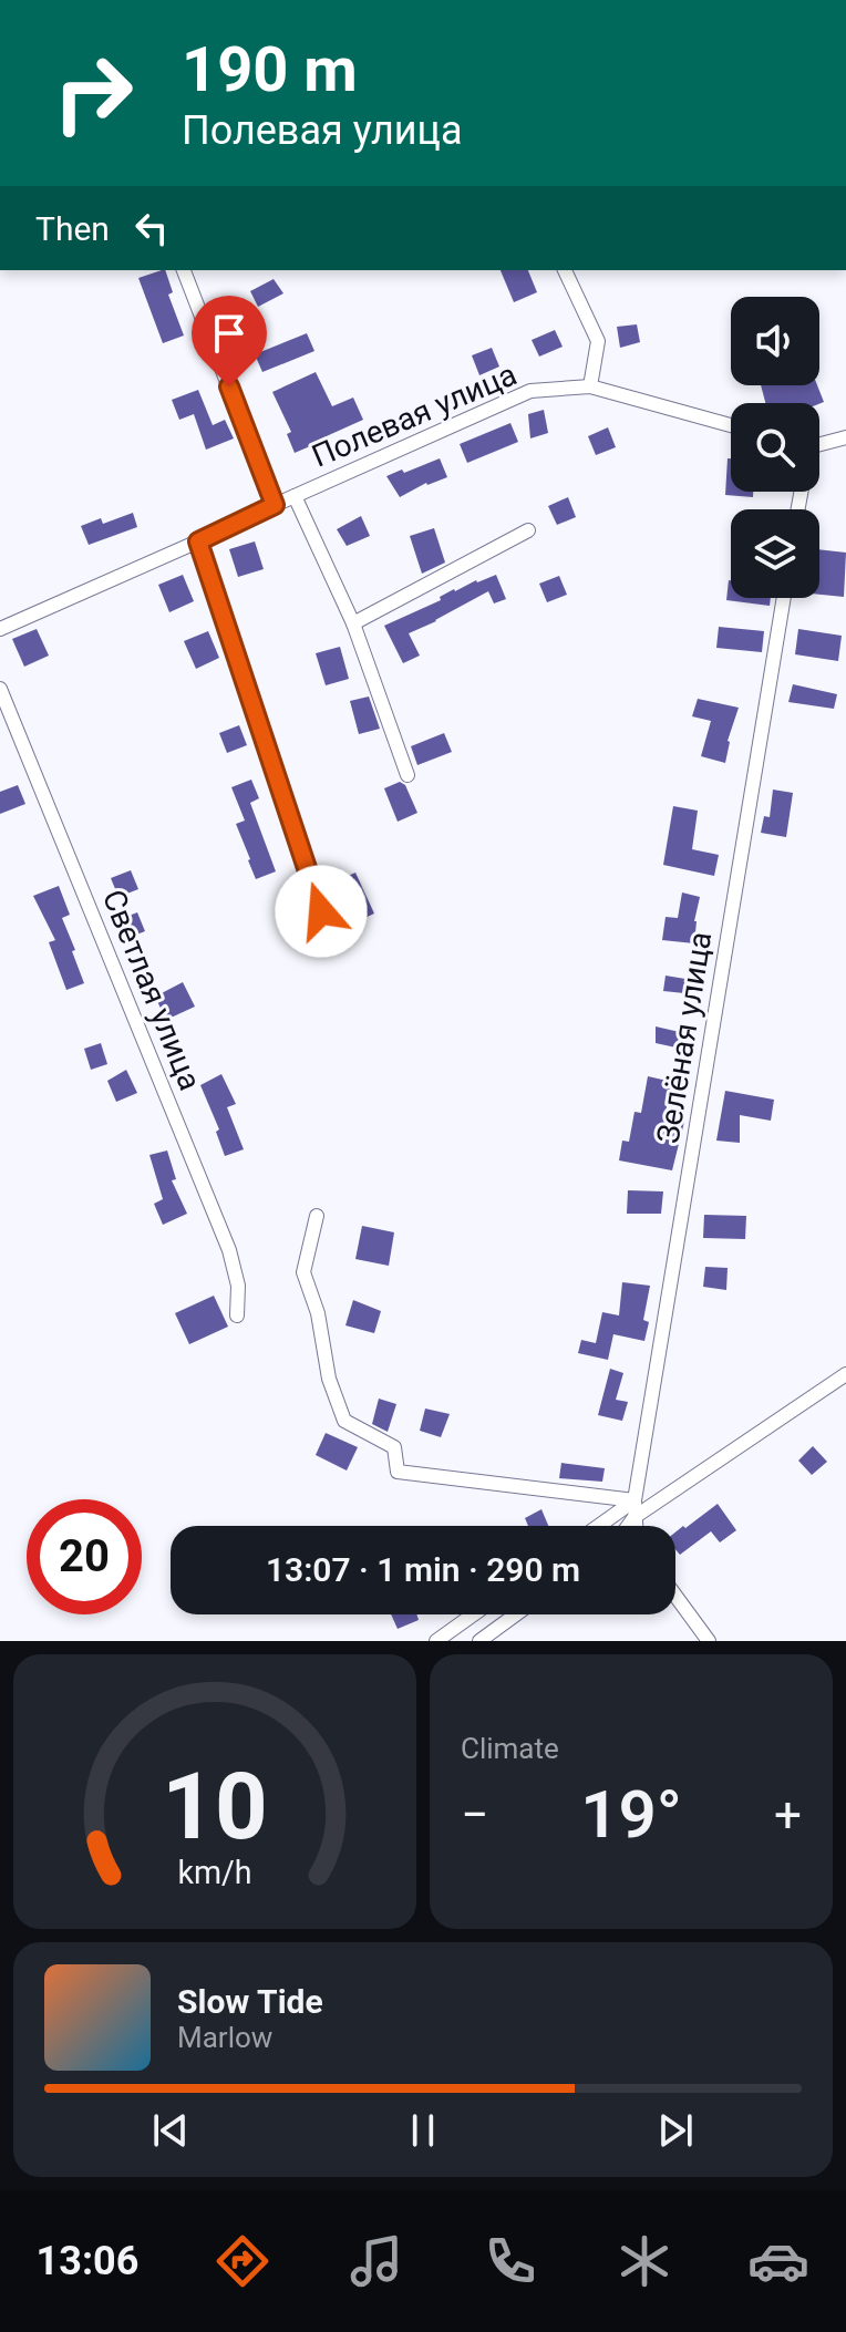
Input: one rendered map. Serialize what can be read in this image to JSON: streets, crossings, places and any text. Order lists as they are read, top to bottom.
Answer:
{
  "streets": {
    "street": ["Полевая улица", "Светлая улица", "Зелёная улица"]
  },
  "page": {
    "turn": ["190 m", "Полевая улица"],
    "then": "Then",
    "limit": "20",
    "trip": "13:07 · 1 min · 290 m",
    "tile": "Climate",
    "heat": ["−", "19°", "+"],
    "song": ["Slow Tide", "Marlow"],
    "tabs": "13:06",
    "gauge": ["10", "km/h"]
  }
}
